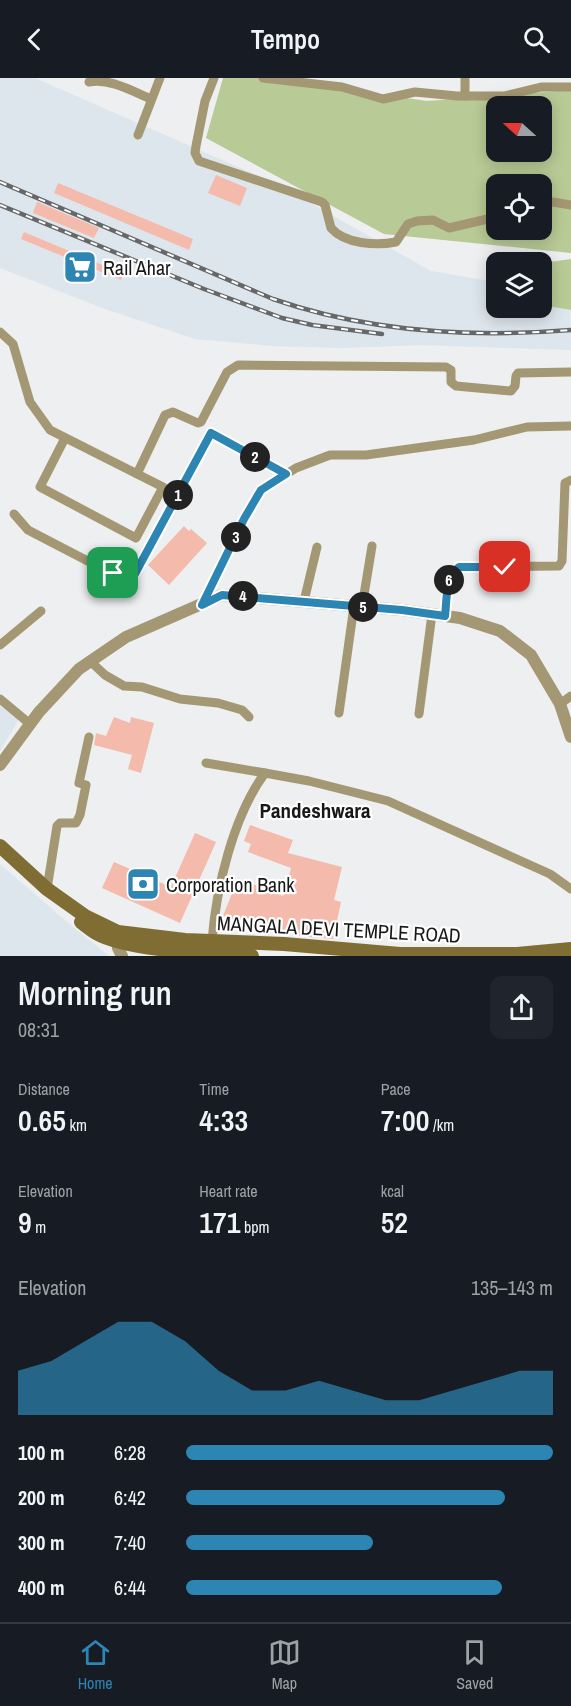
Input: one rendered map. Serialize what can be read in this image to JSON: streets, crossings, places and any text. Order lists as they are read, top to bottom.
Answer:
{
  "streets": {
    "main road": ["MANGALA DEVI TEMPLE ROAD"]
  },
  "districts": ["Pandeshwara"],
  "places": {
    "supermarket": ["Rail Ahar"],
    "bank": ["Corporation Bank"]
  },
  "north": "left",
  "page": {
    "header": "Tempo",
    "pins": [
      "2",
      "1",
      "3",
      "6",
      "4",
      "5"
    ],
    "heading": ["Morning run", "08:31"],
    "stats": [
      ["Distance", "0.65 km"],
      ["Time", "4:33"],
      ["Pace", "7:00 /km"],
      ["Elevation", "9 m"],
      ["Heart rate", "171 bpm"],
      ["kcal", "52"]
    ],
    "chart": ["Elevation", "135–143 m"],
    "list": [
      {
        "name": "100 m",
        "note": "6:28"
      },
      {
        "name": "200 m",
        "note": "6:42"
      },
      {
        "name": "300 m",
        "note": "7:40"
      },
      {
        "name": "400 m",
        "note": "6:44"
      }
    ],
    "tabs": ["Home", "Map", "Saved"]
  }
}
